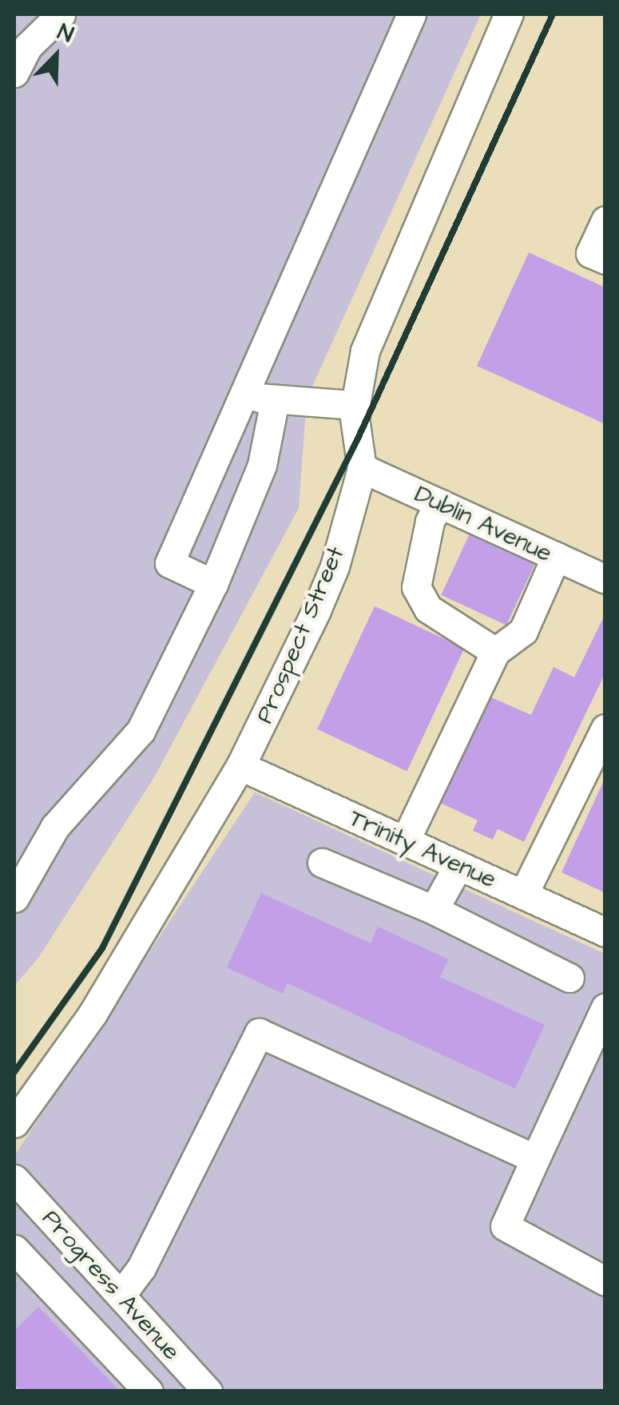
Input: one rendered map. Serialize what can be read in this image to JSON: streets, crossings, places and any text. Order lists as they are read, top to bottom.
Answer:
{
  "streets": {
    "street": [
      "Dublin Avenue",
      "Prospect Street",
      "Trinity Avenue",
      "Progress Avenue"
    ]
  },
  "crossings": [
    ["Dublin Avenue", "Prospect Street"],
    ["Prospect Street", "Trinity Avenue"]
  ],
  "north": "top right"
}
